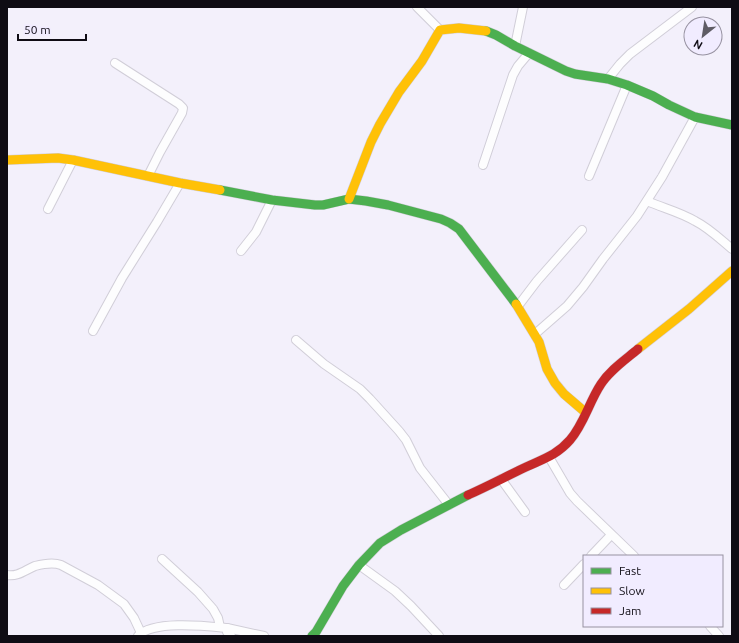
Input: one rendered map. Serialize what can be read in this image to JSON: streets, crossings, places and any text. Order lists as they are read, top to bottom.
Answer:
{
  "legend": ["Fast", "Slow", "Jam"],
  "scale_bar": "50 m",
  "north": "bottom left"
}
